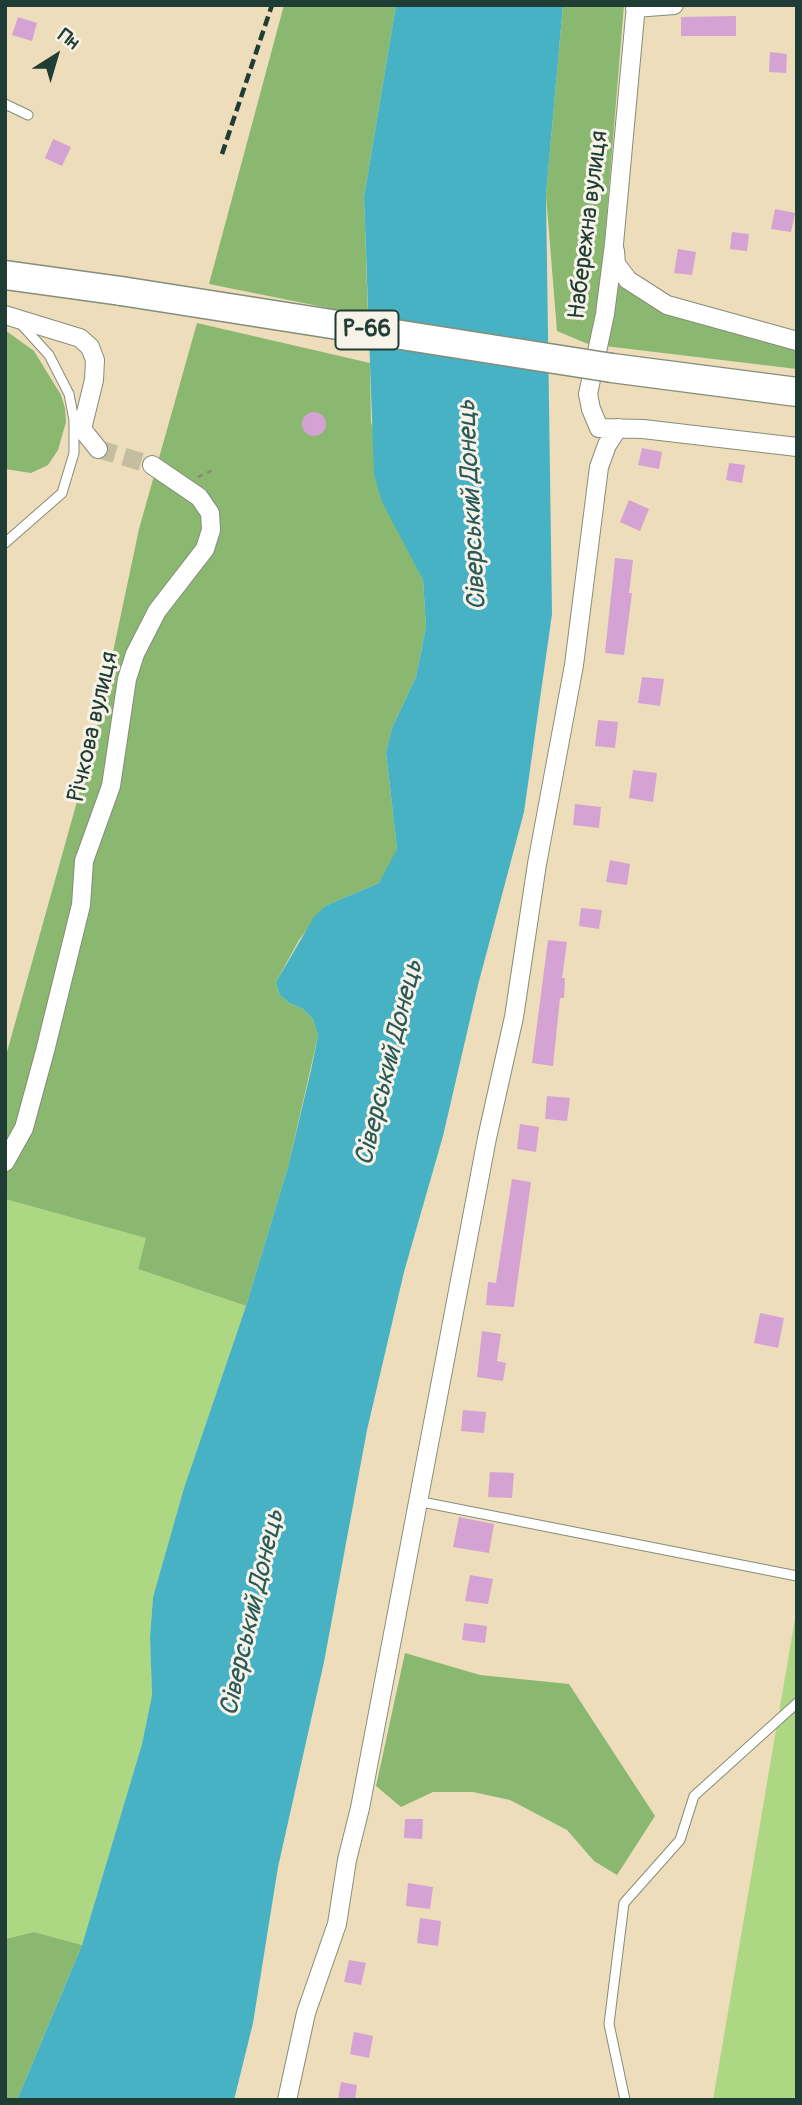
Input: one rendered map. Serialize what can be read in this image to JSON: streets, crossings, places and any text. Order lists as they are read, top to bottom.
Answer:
{
  "streets": {
    "main road": ["Р-66"],
    "street": ["Набережна вулиця", "Річкова вулиця"]
  },
  "water": ["Сіверський Донець"],
  "north": "top right"
}
